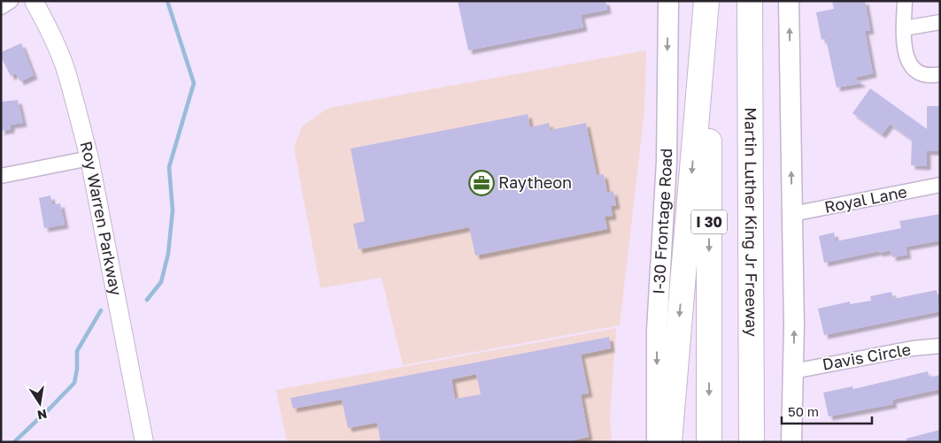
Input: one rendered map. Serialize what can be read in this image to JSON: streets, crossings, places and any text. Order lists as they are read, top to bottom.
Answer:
{
  "streets": {
    "highway": ["I 30", "Martin Luther King Jr Freeway"],
    "main road": ["I-30 Frontage Road"],
    "street": ["Royal Lane", "Roy Warren Parkway", "Davis Circle"]
  },
  "places": {
    "office": ["Raytheon"]
  },
  "scale_bar": "50 m",
  "north": "bottom"
}
